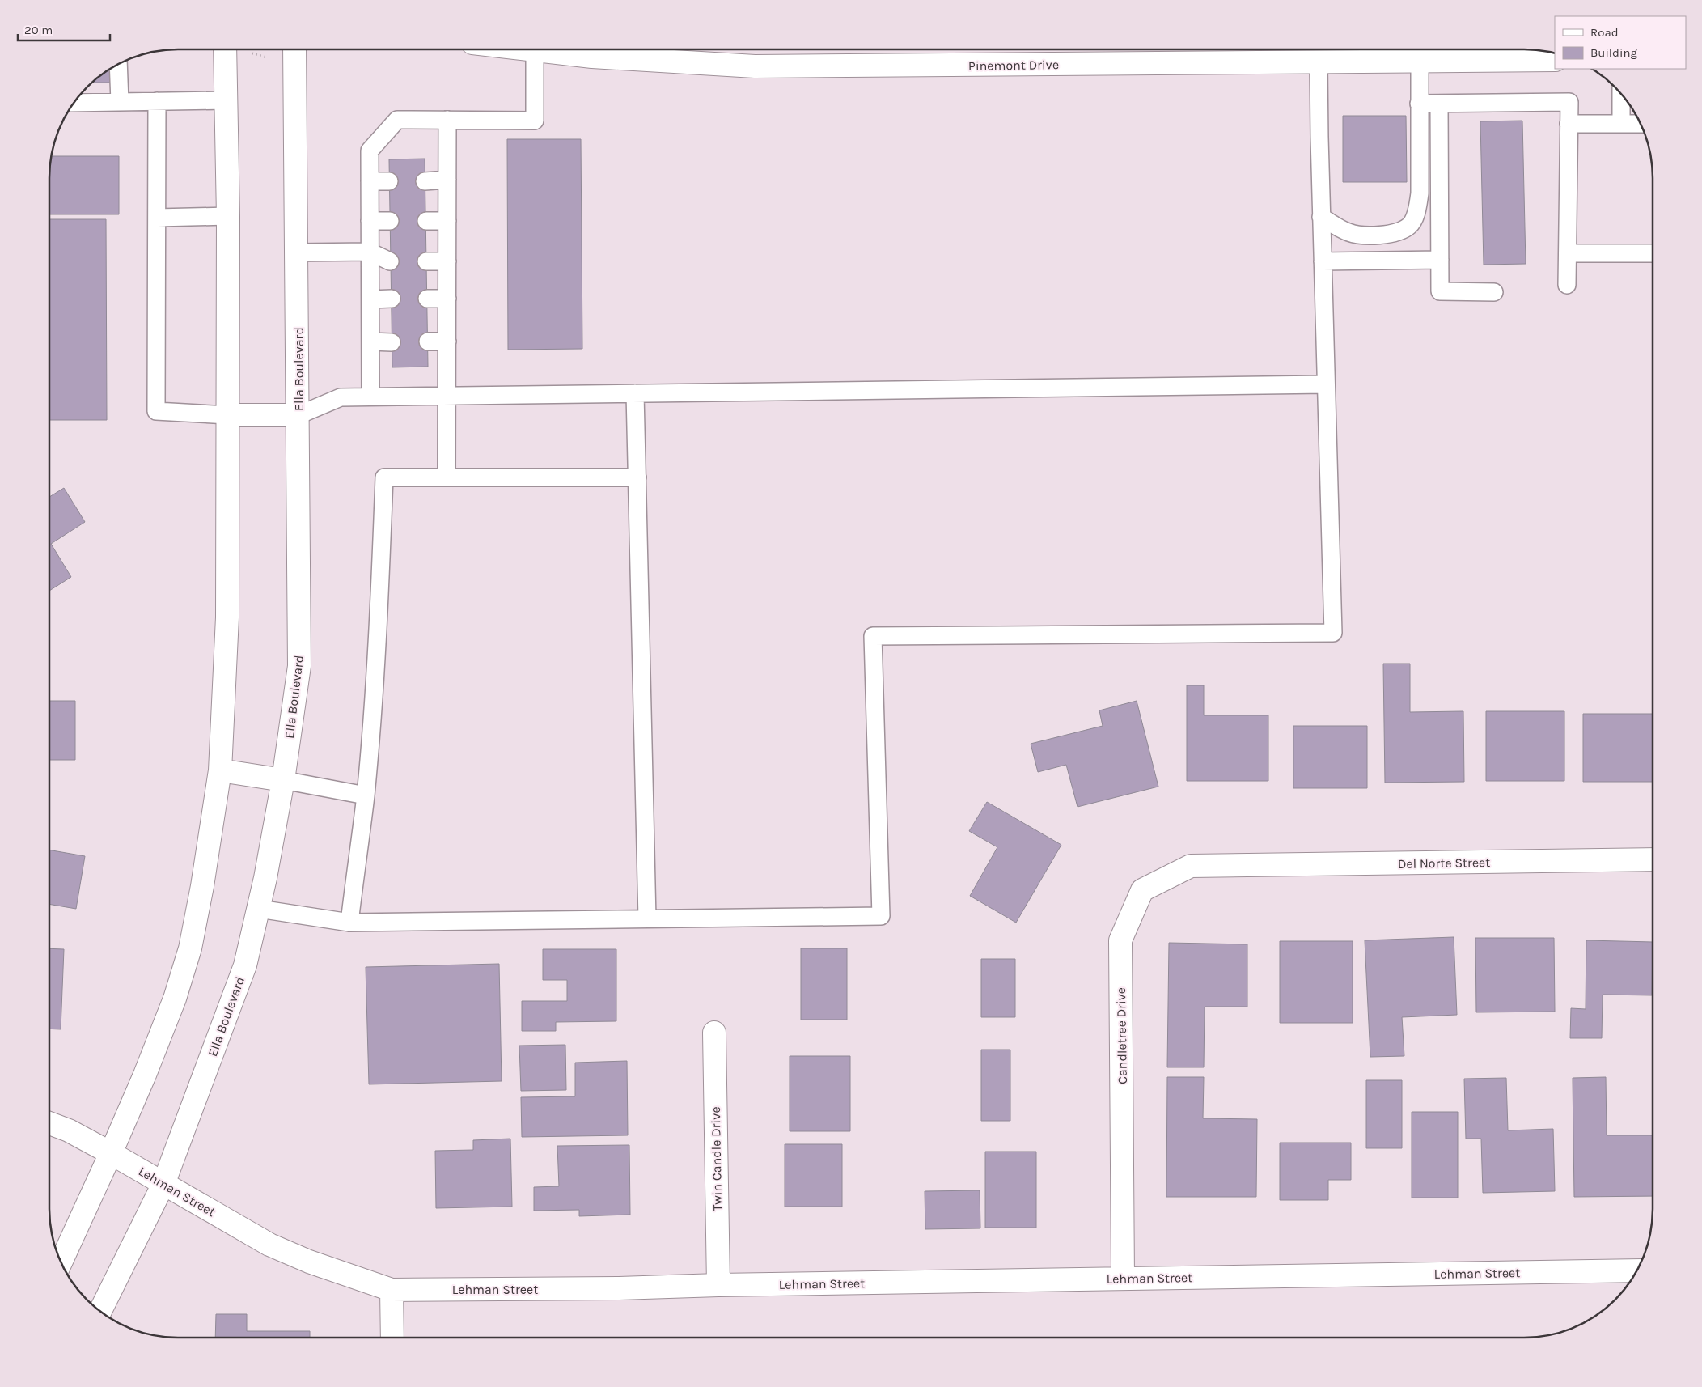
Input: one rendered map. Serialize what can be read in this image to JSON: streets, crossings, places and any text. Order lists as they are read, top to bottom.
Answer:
{
  "streets": {
    "main road": [
      "Pinemont Drive",
      "Ella Boulevard",
      "Del Norte Street",
      "Candletree Drive",
      "Twin Candle Drive",
      "Lehman Street"
    ]
  },
  "crossings": [
    ["Ella Boulevard", "Lehman Street"],
    ["Del Norte Street", "Candletree Drive"],
    ["Candletree Drive", "Lehman Street"],
    ["Twin Candle Drive", "Lehman Street"]
  ],
  "legend": ["Road", "Building"],
  "scale_bar": "20 m"
}
